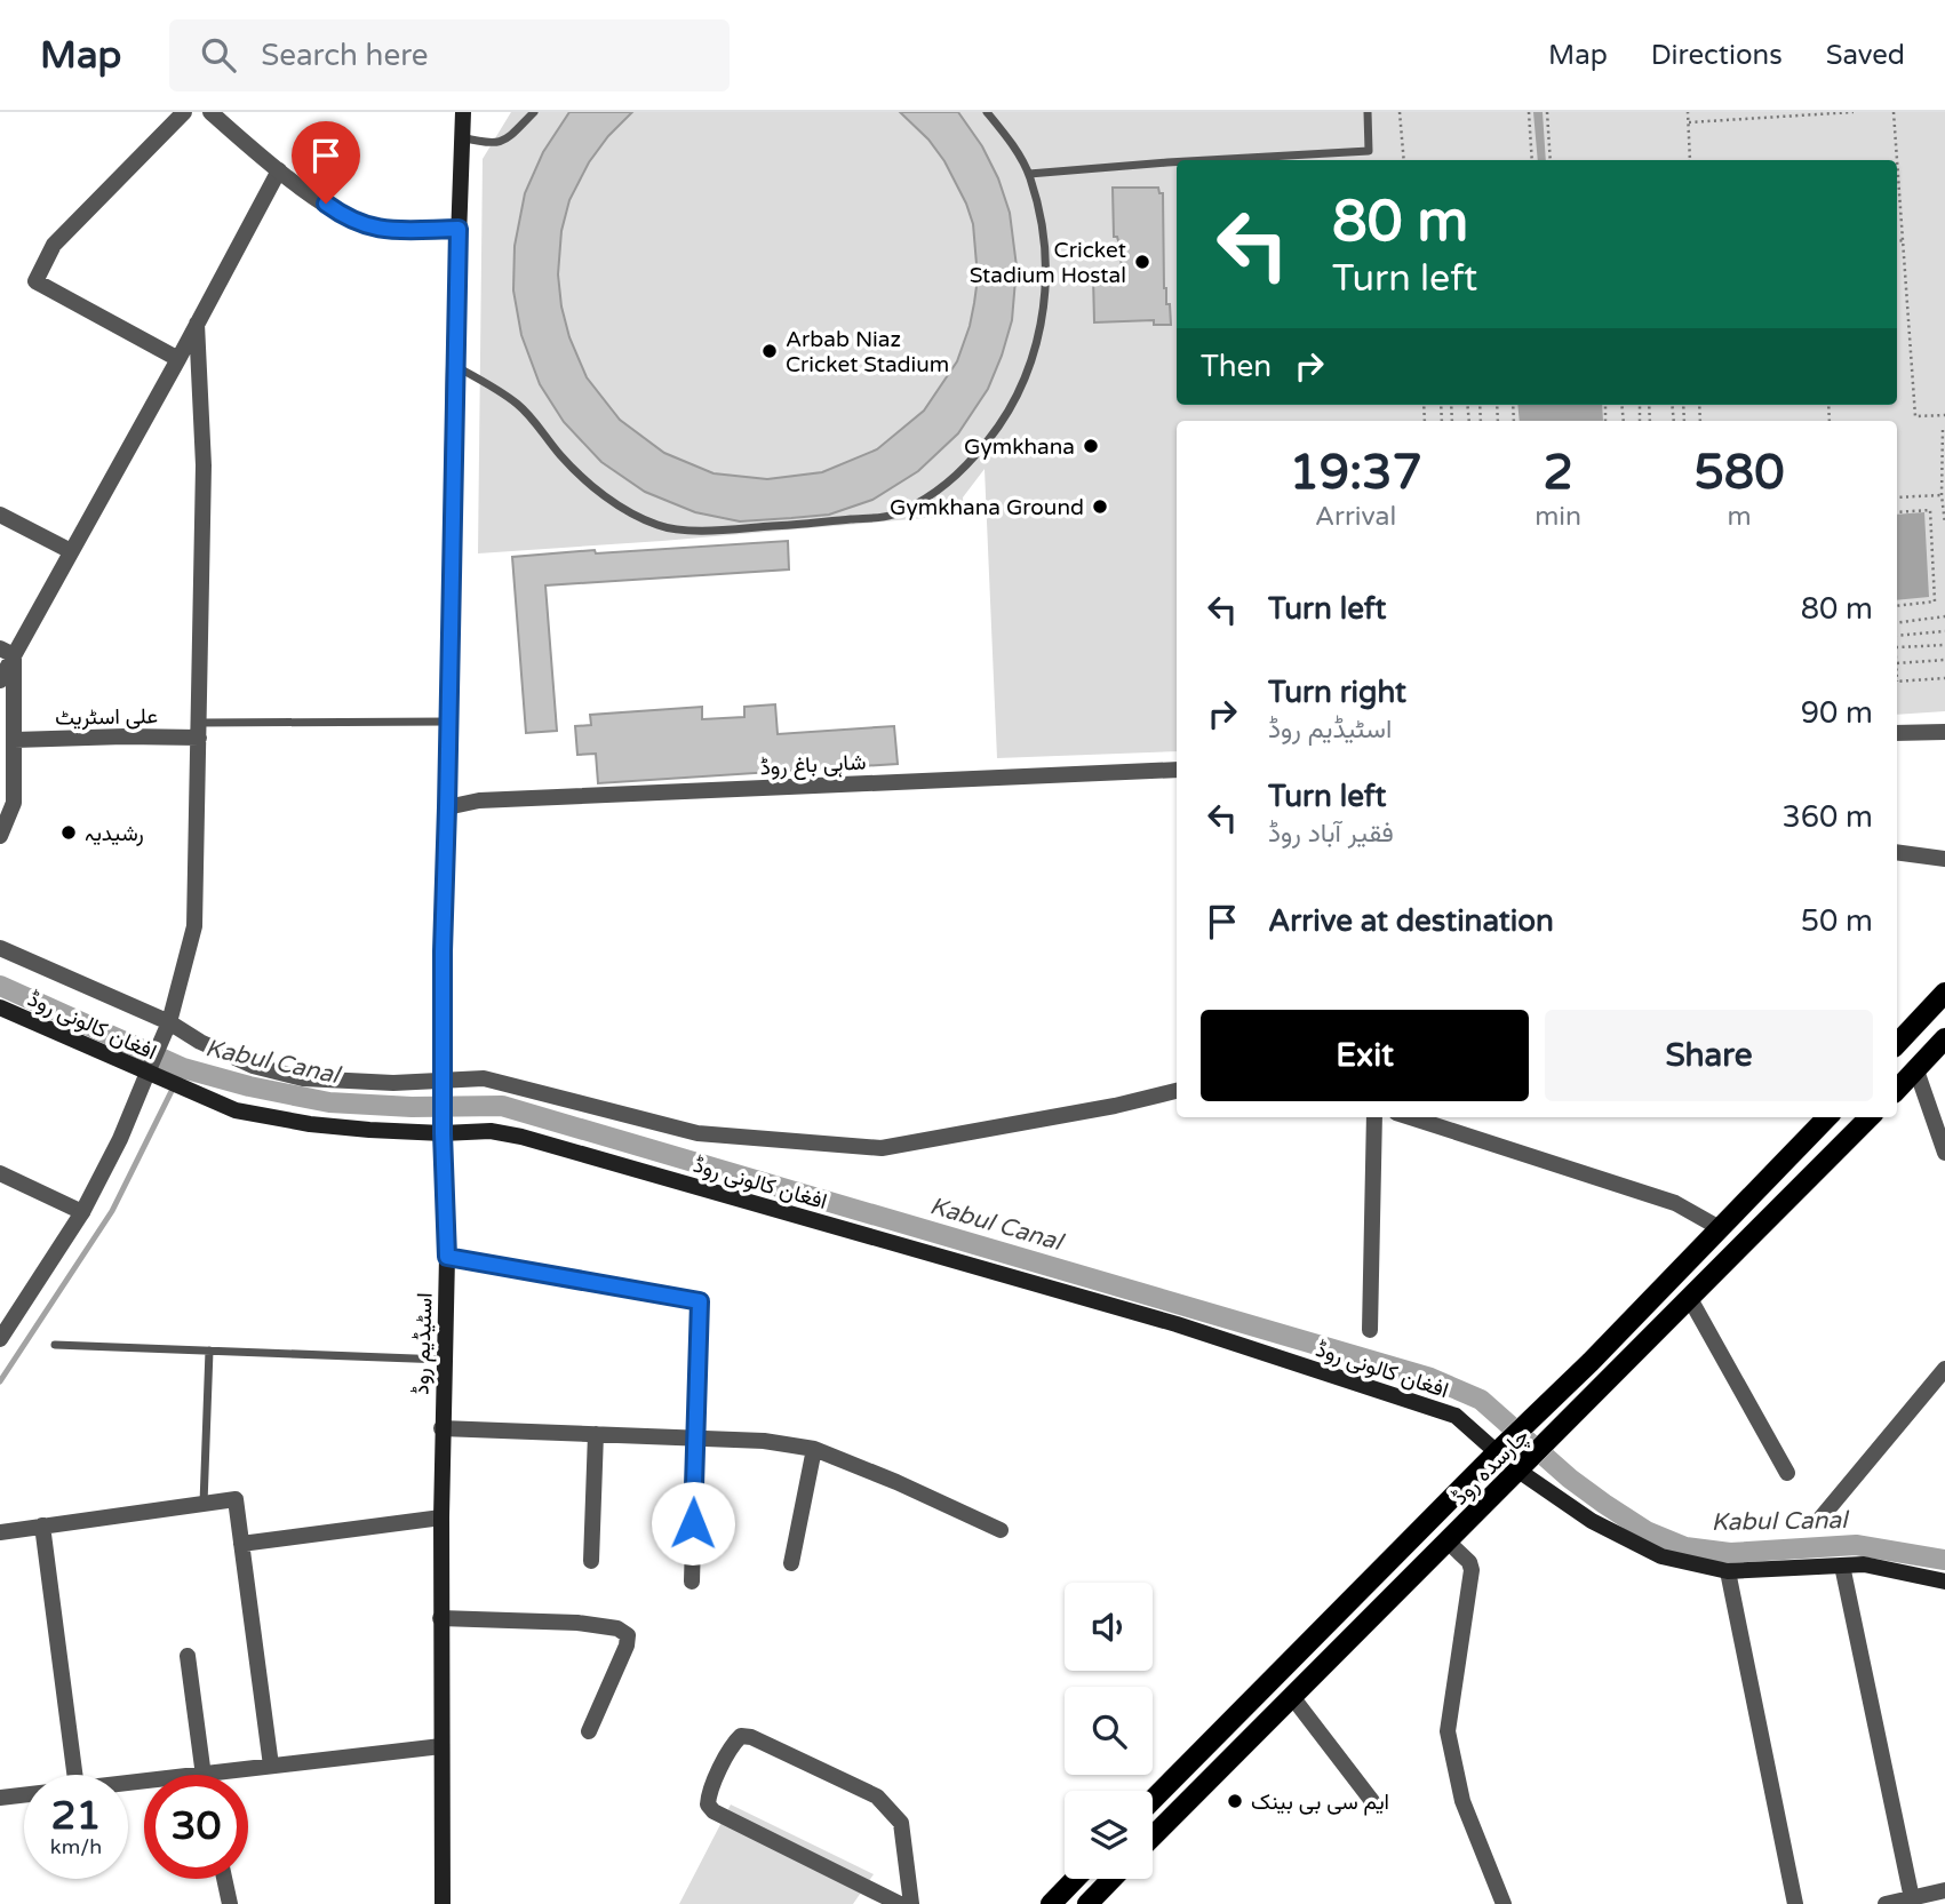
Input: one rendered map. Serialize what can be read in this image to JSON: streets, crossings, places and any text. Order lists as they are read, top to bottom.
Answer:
{
  "streets": {
    "main road": ["افغان کالونی روڈ", "اسٹیڈیم روڈ", "چارسدہ روڈ"],
    "street": ["علی اسٹریٹ", "شاہی باغ روڈ"]
  },
  "crossings": [
    ["شاہی باغ روڈ", "اسٹیڈیم روڈ"],
    ["افغان کالونی روڈ", "اسٹیڈیم روڈ"],
    ["افغان کالونی روڈ", "چارسدہ روڈ"]
  ],
  "water": ["Kabul Canal"],
  "places": [
    "Cricket Stadium Hostal",
    "Arbab Niaz Cricket Stadium",
    "Gymkhana",
    "Gymkhana Ground",
    "رشیدیہ",
    "ایم سی بی بینک"
  ],
  "page": {
    "header": "Map",
    "search": "Search here",
    "nav": ["Map", "Directions", "Saved"],
    "turn": ["80 m", "Turn left"],
    "then": "Then",
    "eta": [
      "19:37",
      "Arrival",
      "2",
      "min",
      "580",
      "m"
    ],
    "list": [
      {
        "name": "Turn left",
        "value": "80 m"
      },
      {
        "name": "Turn right",
        "note": "اسٹیڈیم روڈ",
        "value": "90 m"
      },
      {
        "name": "Turn left",
        "note": "فقیر آباد روڈ",
        "value": "360 m"
      },
      {
        "name": "Arrive at destination",
        "value": "50 m"
      }
    ],
    "buttons": ["Exit", "Share"],
    "speed": "21 km/h",
    "limit": "30"
  }
}
